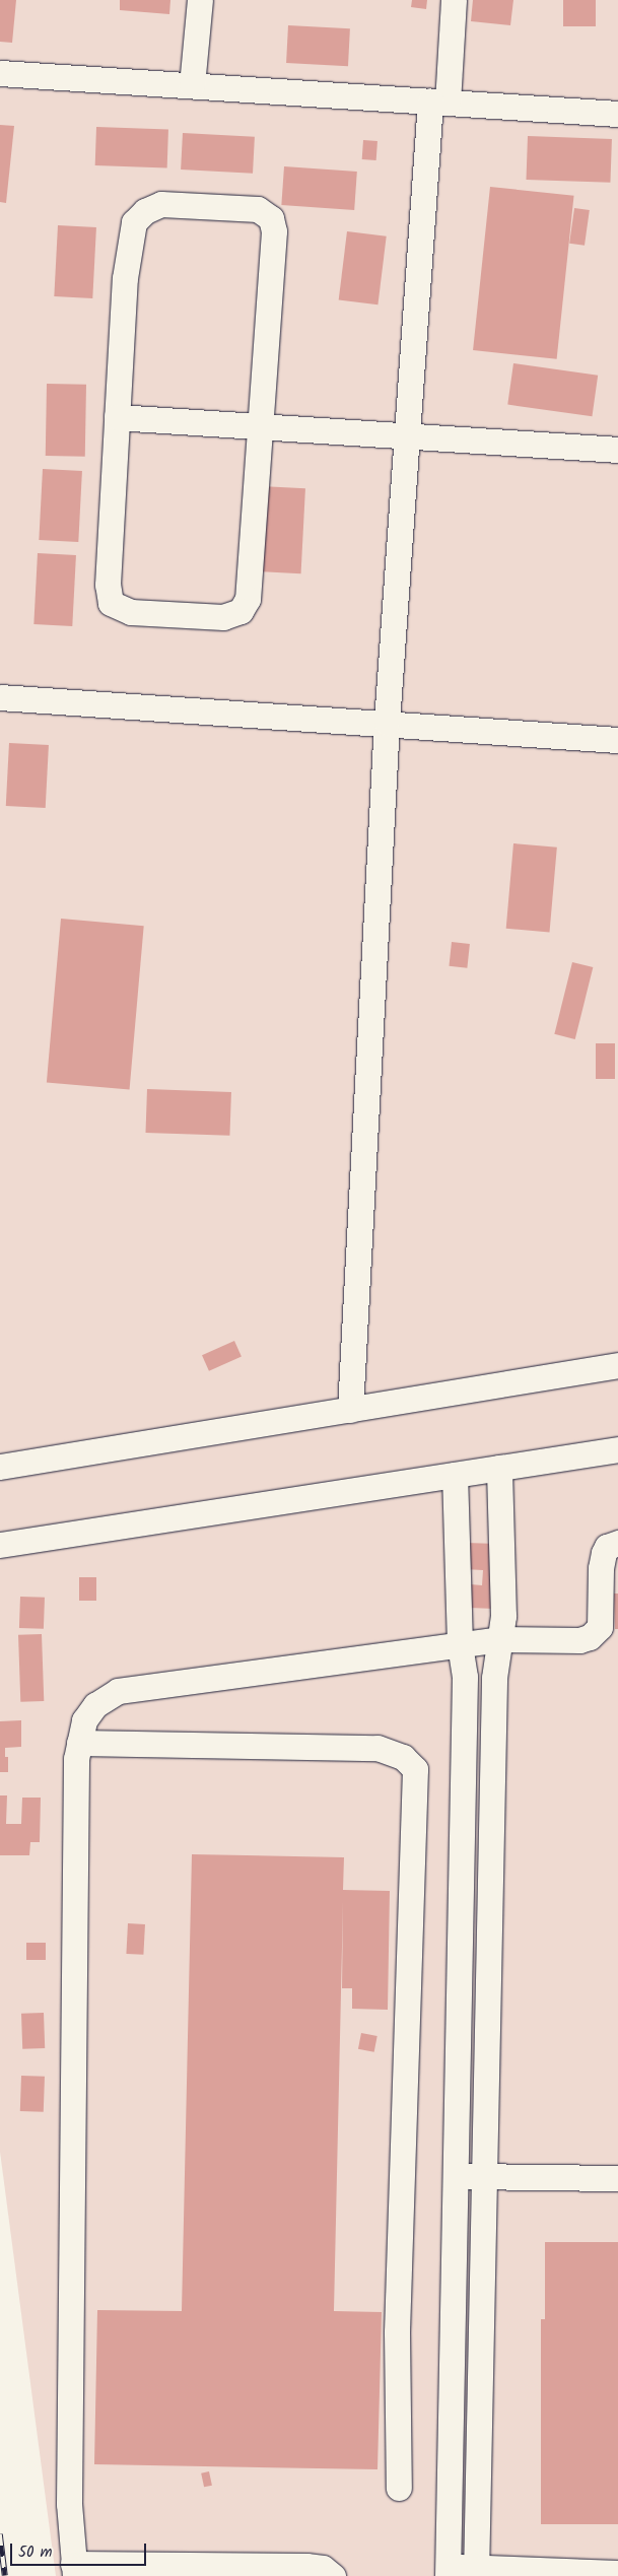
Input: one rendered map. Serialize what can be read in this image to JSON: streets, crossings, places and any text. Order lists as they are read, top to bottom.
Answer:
{
  "scale_bar": "50 m"
}
